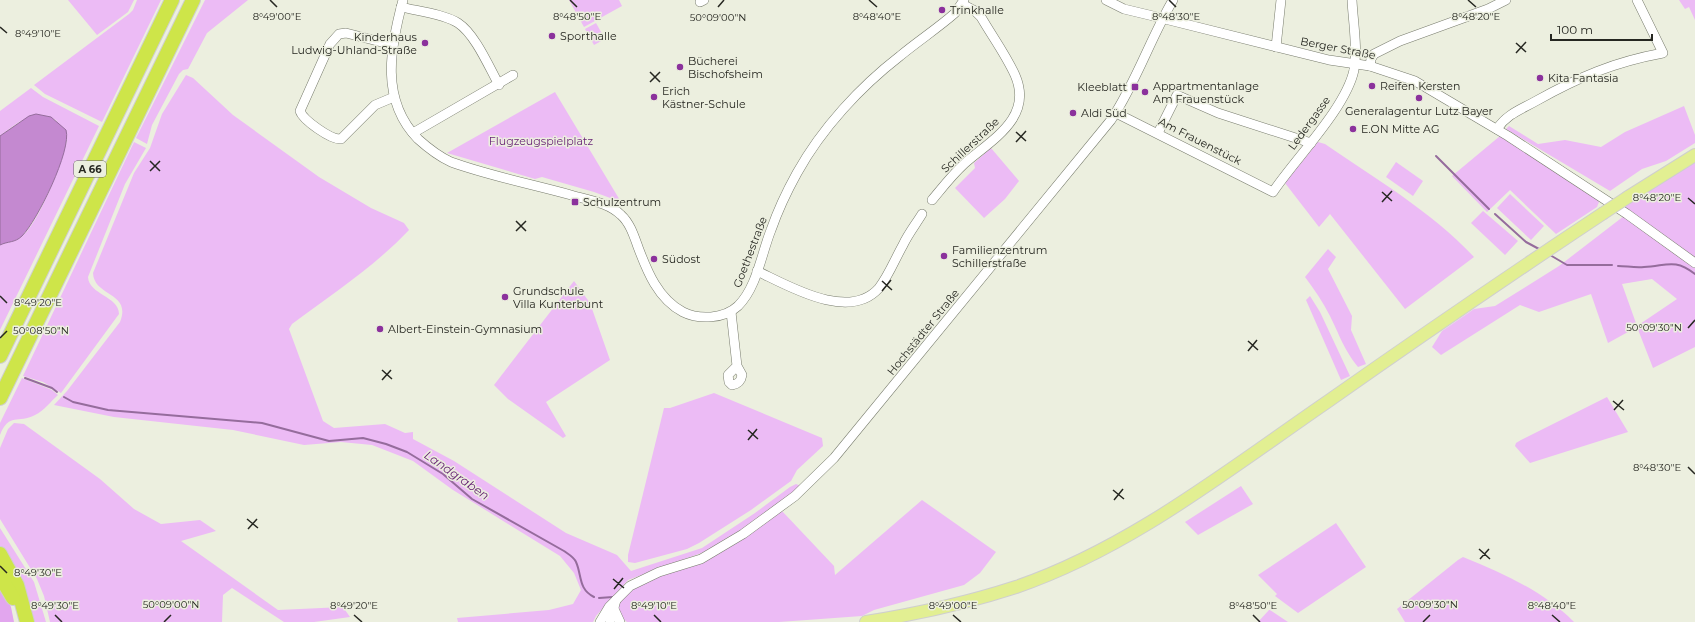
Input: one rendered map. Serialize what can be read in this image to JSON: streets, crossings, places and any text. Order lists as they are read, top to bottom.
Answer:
{
  "streets": {
    "highway": ["A 66"],
    "street": [
      "Berger Straße",
      "Ledergasse",
      "Am Frauenstück",
      "Schillerstraße",
      "Goethestraße",
      "Hochstädter Straße"
    ]
  },
  "crossings": [
    ["Berger Straße", "Ledergasse"],
    ["Berger Straße", "Hochstädter Straße"],
    ["Ledergasse", "Am Frauenstück"],
    ["Am Frauenstück", "Hochstädter Straße"],
    ["Schillerstraße", "Goethestraße"]
  ],
  "water": ["Landgraben"],
  "parks": ["Flugzeugspielplatz"],
  "places": {
    "other": [
      "Trinkhalle",
      "Sporthalle",
      "Kinderhaus Ludwig-Uhland-Straße",
      "Bücherei Bischofsheim",
      "Kita Fantasia",
      "Reifen Kersten",
      "Appartmentanlage Am Frauenstück",
      "Erich Kästner-Schule",
      "Generalagentur Lutz Bayer",
      "Aldi Süd",
      "E.ON Mitte AG",
      "Familienzentrum Schillerstraße",
      "Südost",
      "Grundschule Villa Kunterbunt",
      "Albert-Einstein-Gymnasium"
    ],
    "transit": ["Kleeblatt", "Schulzentrum"]
  },
  "scale_bar": "100 m",
  "coordinates": [
    "8°49'00\"E",
    "8°48'50\"E",
    "8°48'40\"E",
    "8°48'30\"E",
    "8°48'20\"E",
    "50°09'00\"N",
    "8°49'10\"E",
    "8°49'20\"E",
    "50°09'30\"N",
    "50°08'50\"N",
    "8°49'30\"E"
  ]
}
